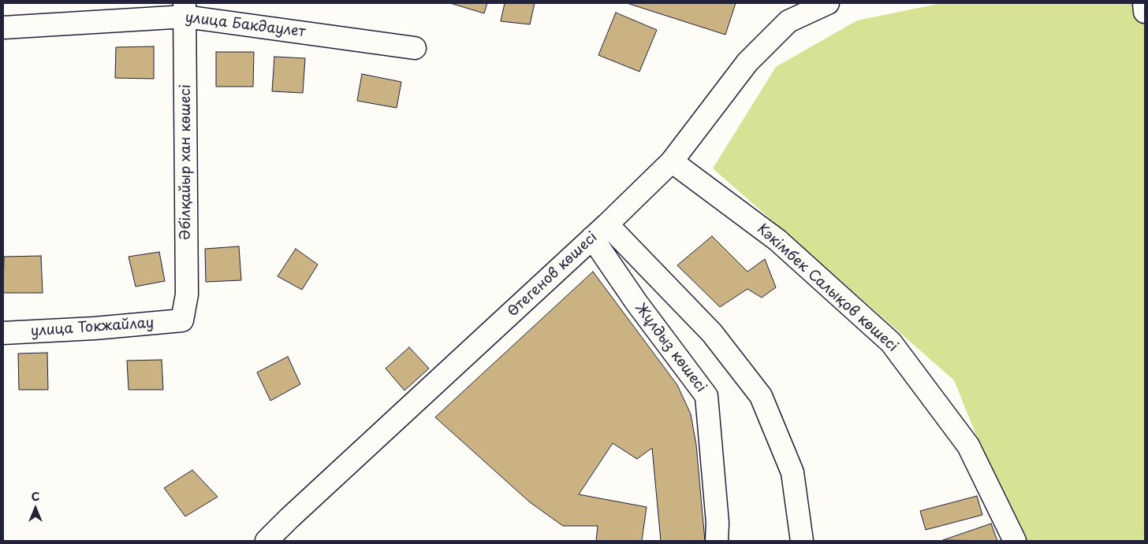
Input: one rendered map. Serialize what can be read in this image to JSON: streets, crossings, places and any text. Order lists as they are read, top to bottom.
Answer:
{
  "streets": {
    "street": [
      "улица Бакдаулет",
      "Әбілқайыр хан көшесі",
      "Өтегенов көшесі",
      "Кәкімбек Салықов көшесі",
      "улица Токжайлау",
      "Жұлдыз көшесі"
    ]
  },
  "crossings": [
    ["улица Бакдаулет", "Әбілқайыр хан көшесі"],
    ["Әбілқайыр хан көшесі", "улица Токжайлау"],
    ["Өтегенов көшесі", "Кәкімбек Салықов көшесі"],
    ["Өтегенов көшесі", "Жұлдыз көшесі"]
  ],
  "north": "top"
}
